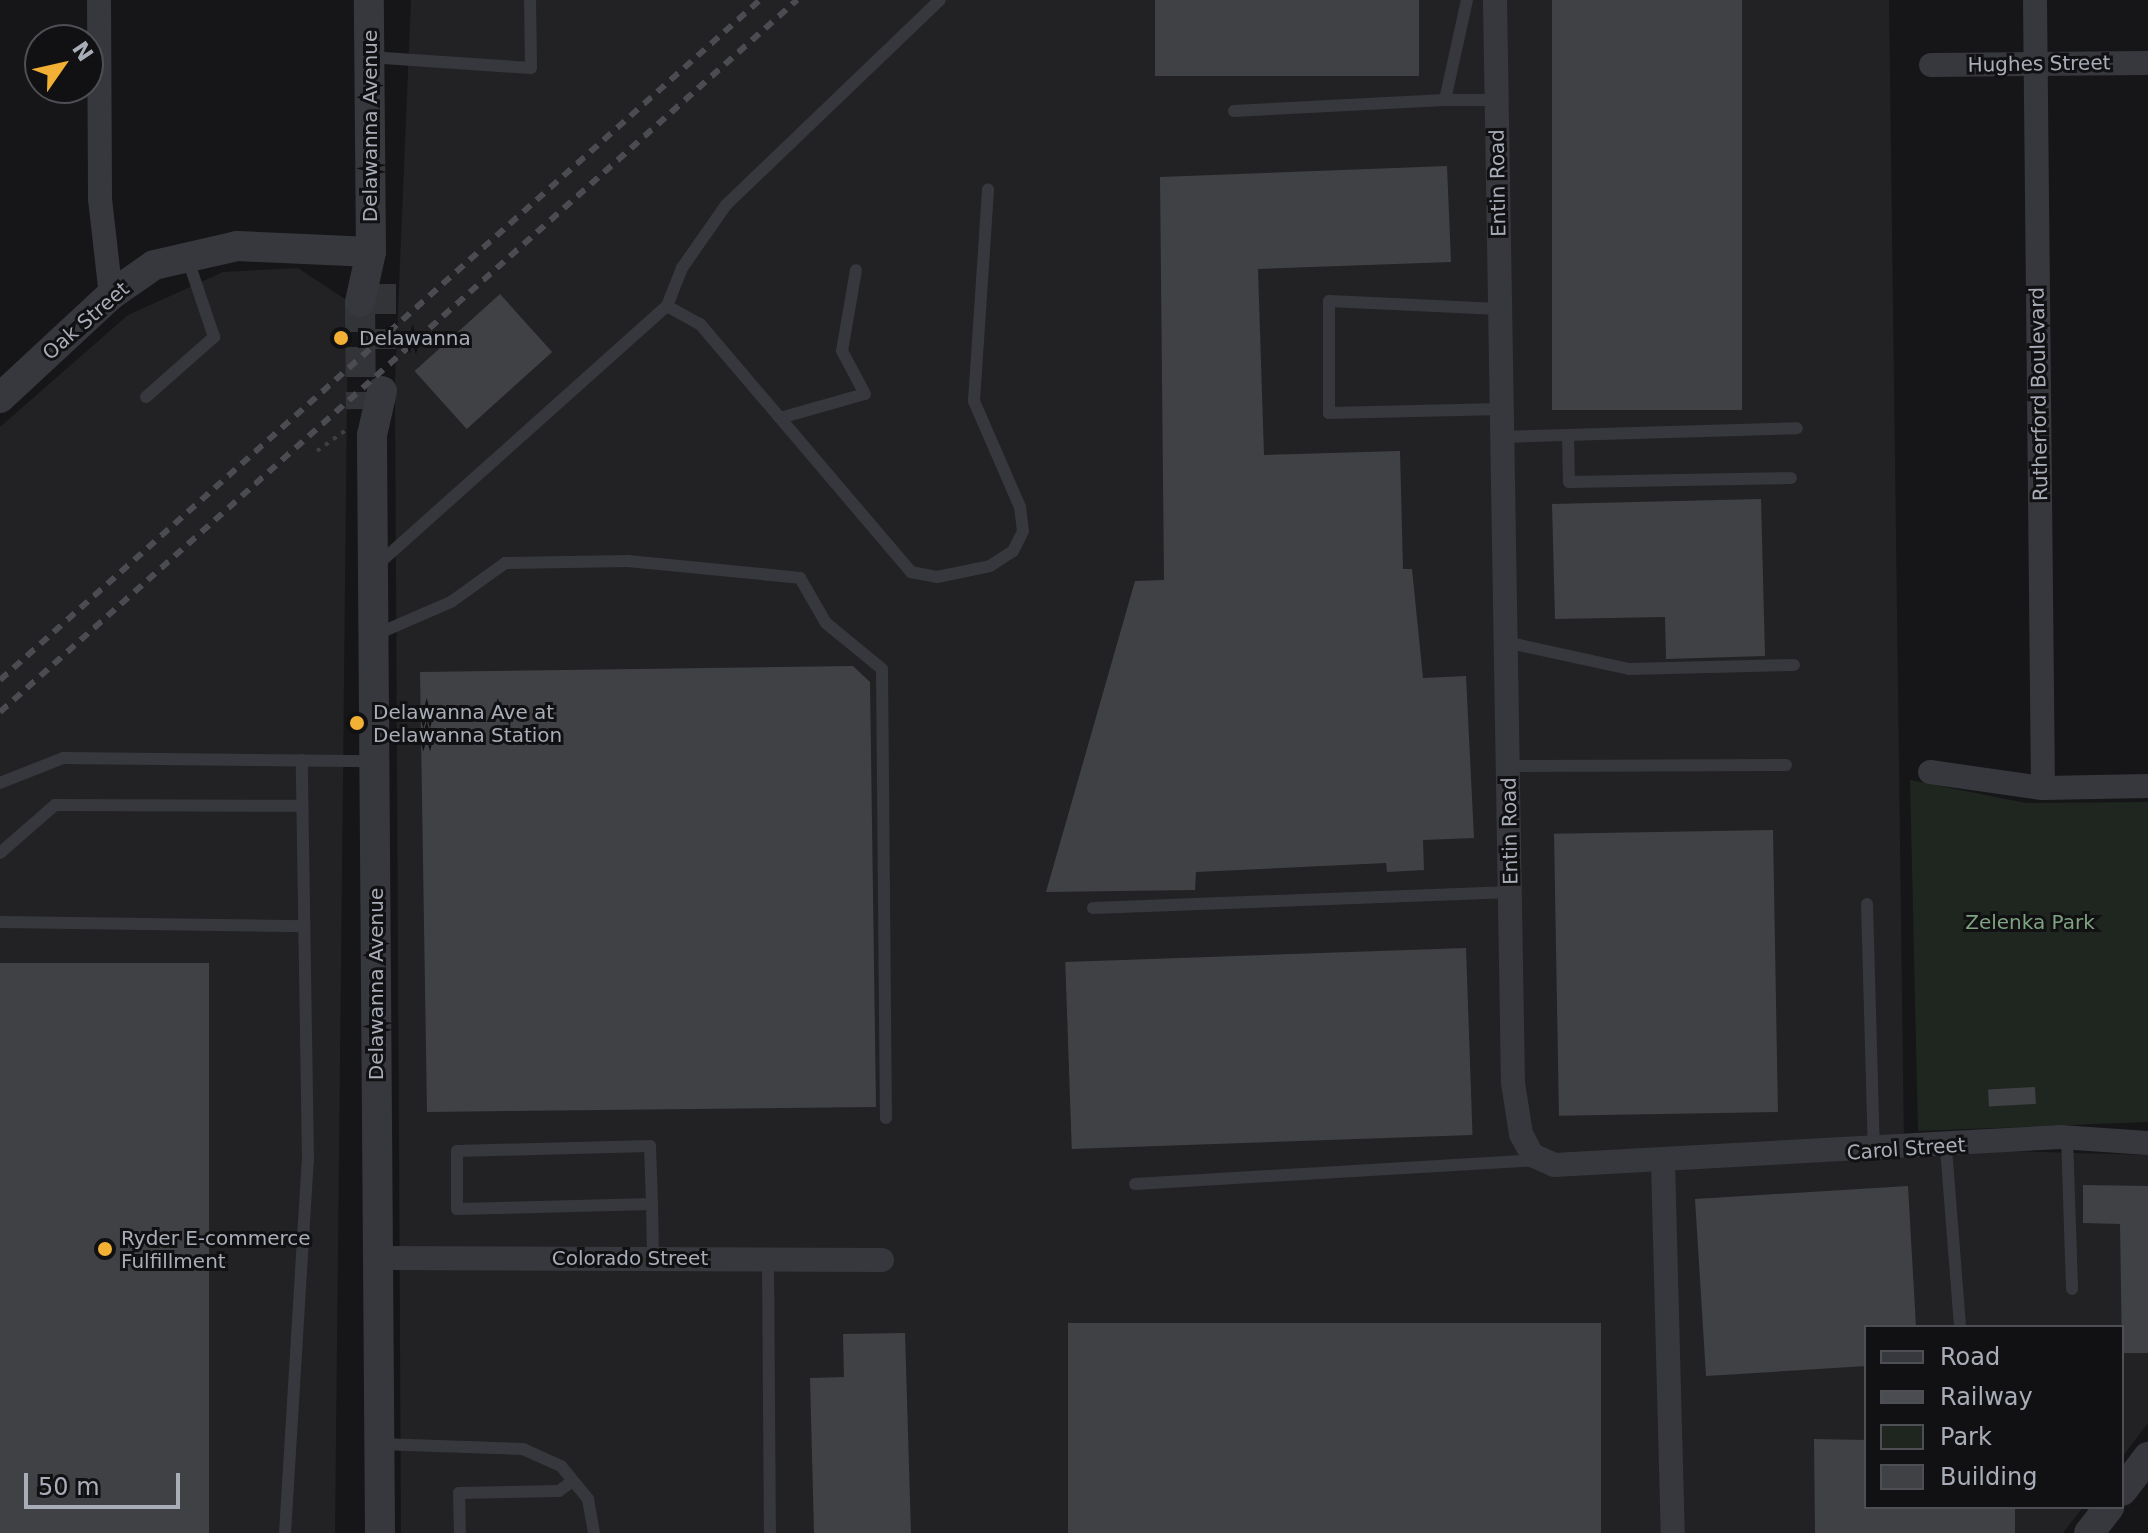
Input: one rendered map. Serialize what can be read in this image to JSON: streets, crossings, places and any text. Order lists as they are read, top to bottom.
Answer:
{
  "streets": {
    "street": [
      "Hughes Street",
      "Delawanna Avenue",
      "Entin Road",
      "Oak Street",
      "Rutherford Boulevard",
      "Carol Street",
      "Colorado Street"
    ]
  },
  "crossings": [
    ["Hughes Street", "Rutherford Boulevard"],
    ["Delawanna Avenue", "Oak Street"],
    ["Delawanna Avenue", "Colorado Street"]
  ],
  "parks": ["Zelenka Park"],
  "places": ["Delawanna", "Delawanna Ave at Delawanna Station", "Ryder E-commerce Fulfillment"],
  "legend": [
    "Road",
    "Railway",
    "Park",
    "Building"
  ],
  "scale_bar": "50 m",
  "north": "top right"
}
